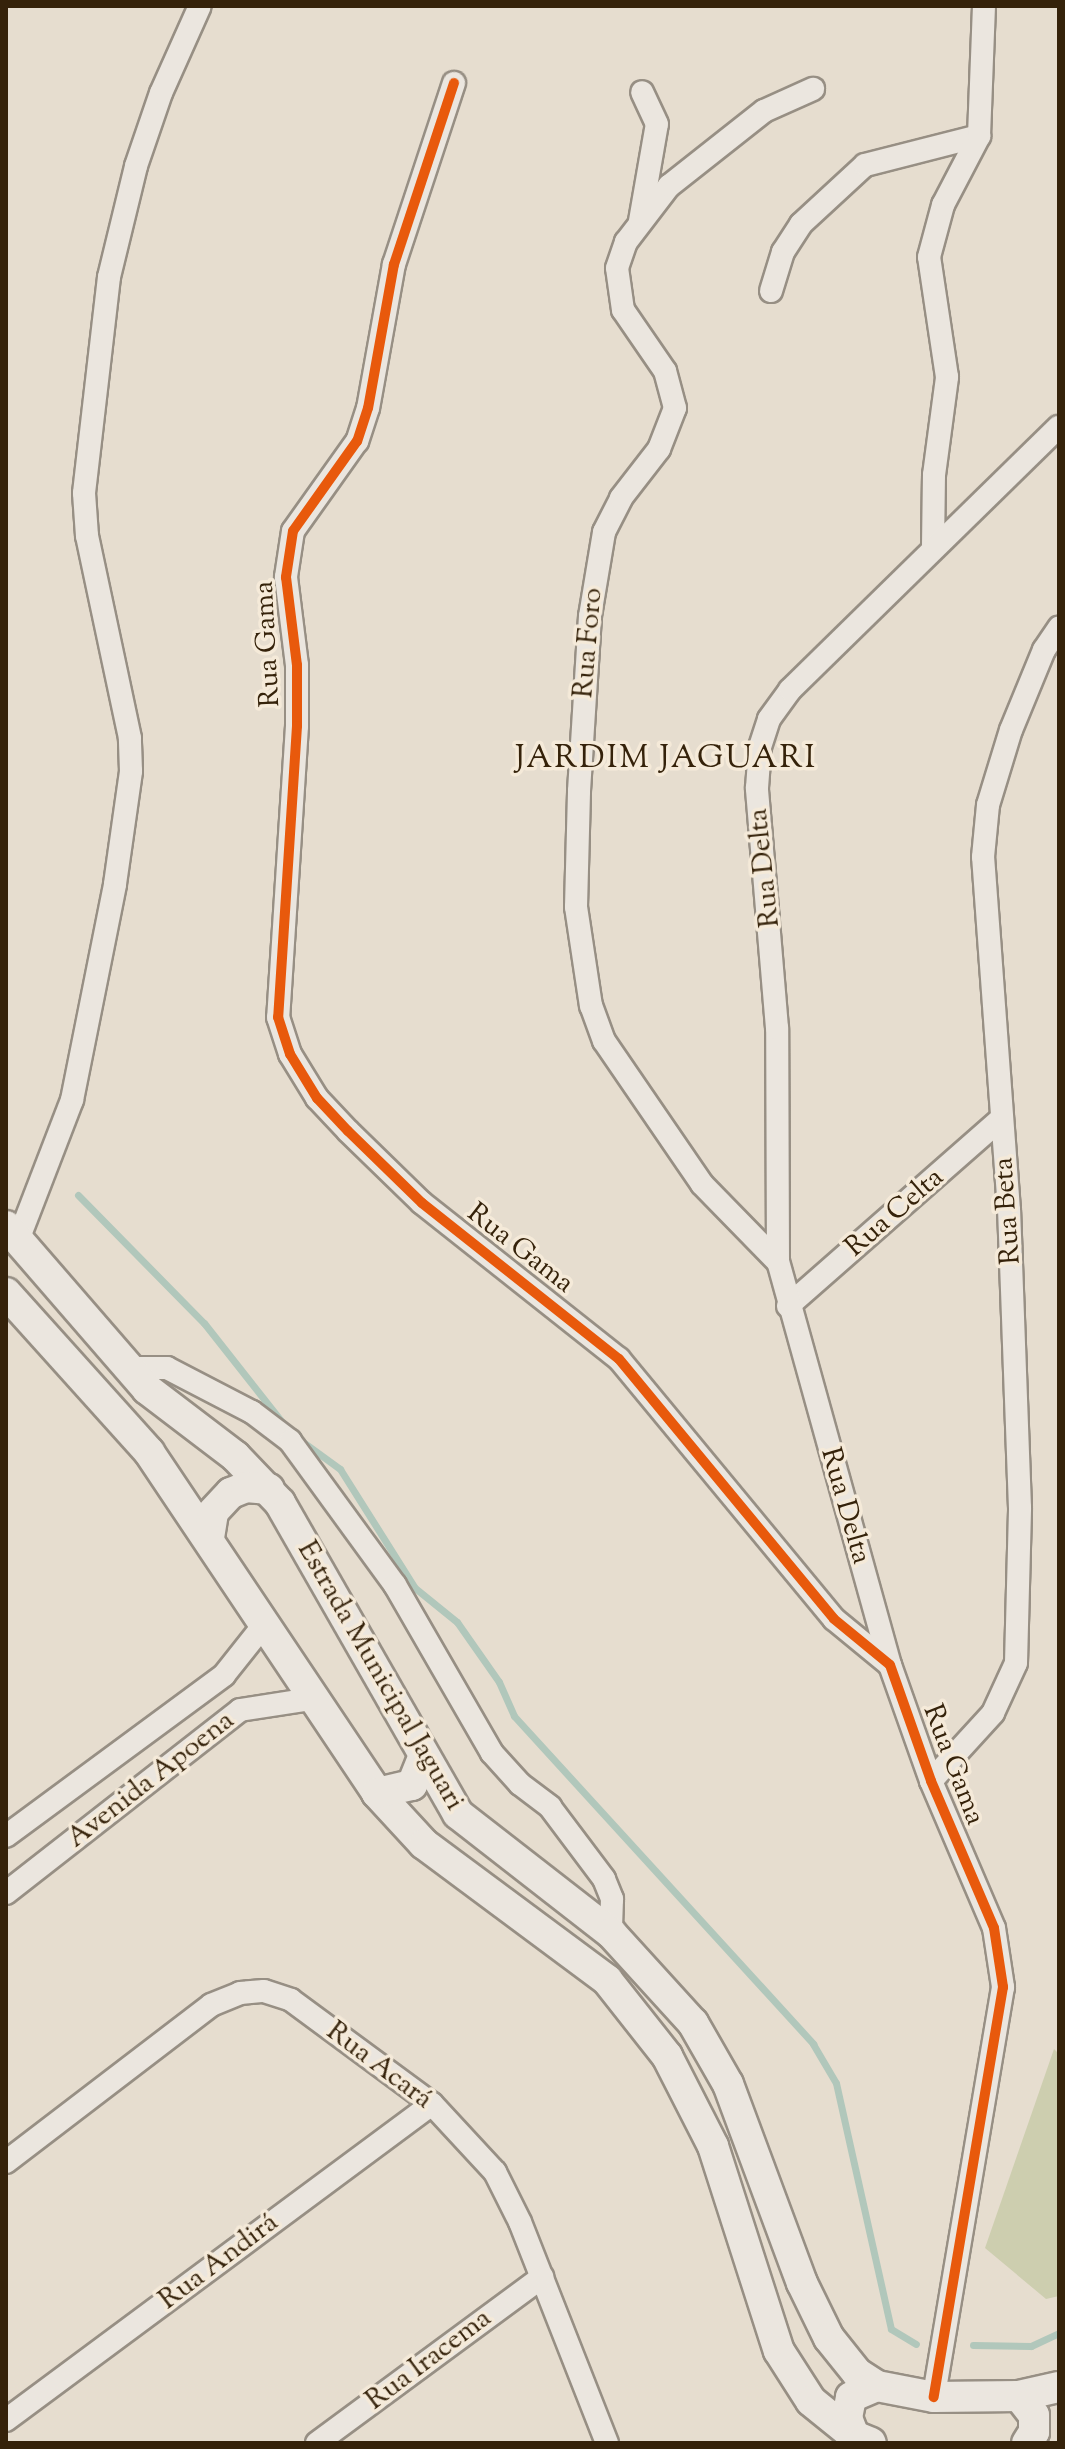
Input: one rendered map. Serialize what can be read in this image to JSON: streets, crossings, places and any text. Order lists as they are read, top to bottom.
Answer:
{
  "streets": {
    "main road": ["Estrada Municipal Jaguari"],
    "street": [
      "Rua Foro",
      "Rua Gama",
      "Rua Delta",
      "Rua Beta",
      "Rua Celta",
      "Avenida Apoena",
      "Rua Acará",
      "Rua Andirá",
      "Rua Iracema"
    ]
  },
  "crossings": [
    ["Rua Foro", "Rua Delta"],
    ["Rua Gama", "Rua Delta"],
    ["Rua Gama", "Rua Beta"],
    ["Rua Gama", "Estrada Municipal Jaguari"],
    ["Rua Delta", "Rua Celta"],
    ["Rua Beta", "Rua Celta"],
    ["Estrada Municipal Jaguari", "Avenida Apoena"],
    ["Rua Acará", "Rua Andirá"],
    ["Rua Acará", "Rua Iracema"]
  ],
  "districts": ["JARDIM JAGUARI"]
}
